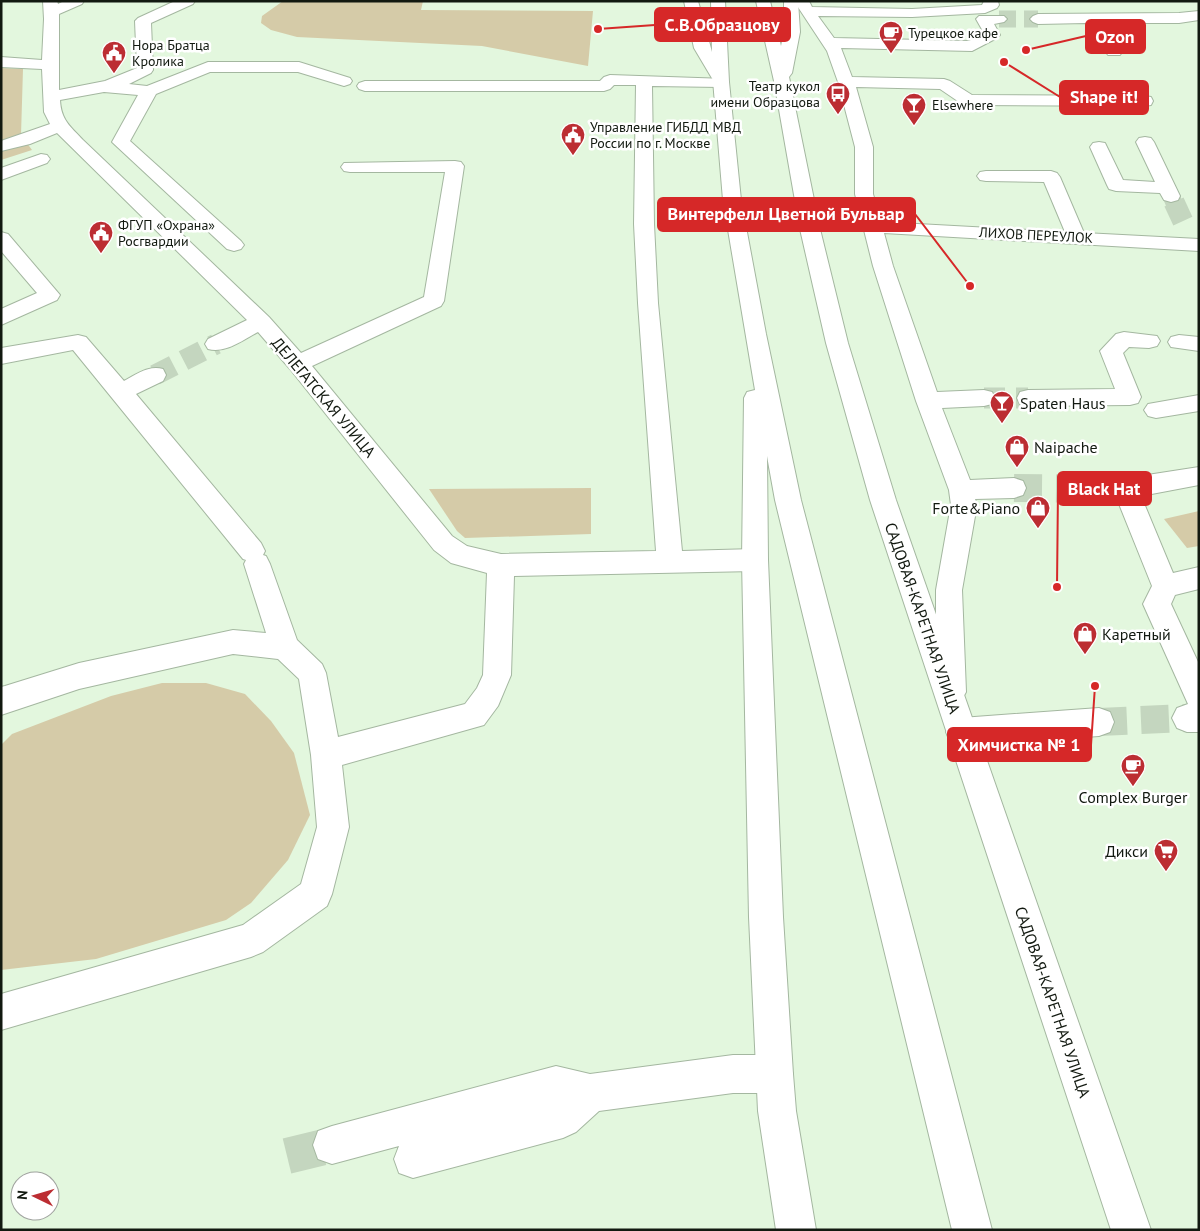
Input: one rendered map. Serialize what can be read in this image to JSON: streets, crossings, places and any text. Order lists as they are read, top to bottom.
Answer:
{
  "streets": {
    "main road": ["ЛИХОВ ПЕРЕУЛОК", "ДЕЛЕГАТСКАЯ УЛИЦА", "САДОВАЯ-КАРЕТНАЯ УЛИЦА"]
  },
  "places": {
    "other": [
      "С.В.Образцову",
      "Ozon",
      "Shape it!",
      "Винтерфелл Цветной Бульвар",
      "Black Hat",
      "Химчистка № 1"
    ],
    "cafe": ["Турецкое кафе", "Complex Burger"],
    "public building": ["Нора Братца Кролика", "Управление ГИБДД МВД России по г. Москве", "ФГУП «Охрана» Росгвардии"],
    "bus stop": ["Театр кукол имени Образцова"],
    "bar": ["Elsewhere", "Spaten Haus"],
    "shop": ["Naipache", "Forte&Piano", "Каретный"],
    "supermarket": ["Дикси"]
  },
  "north": "left"
}
